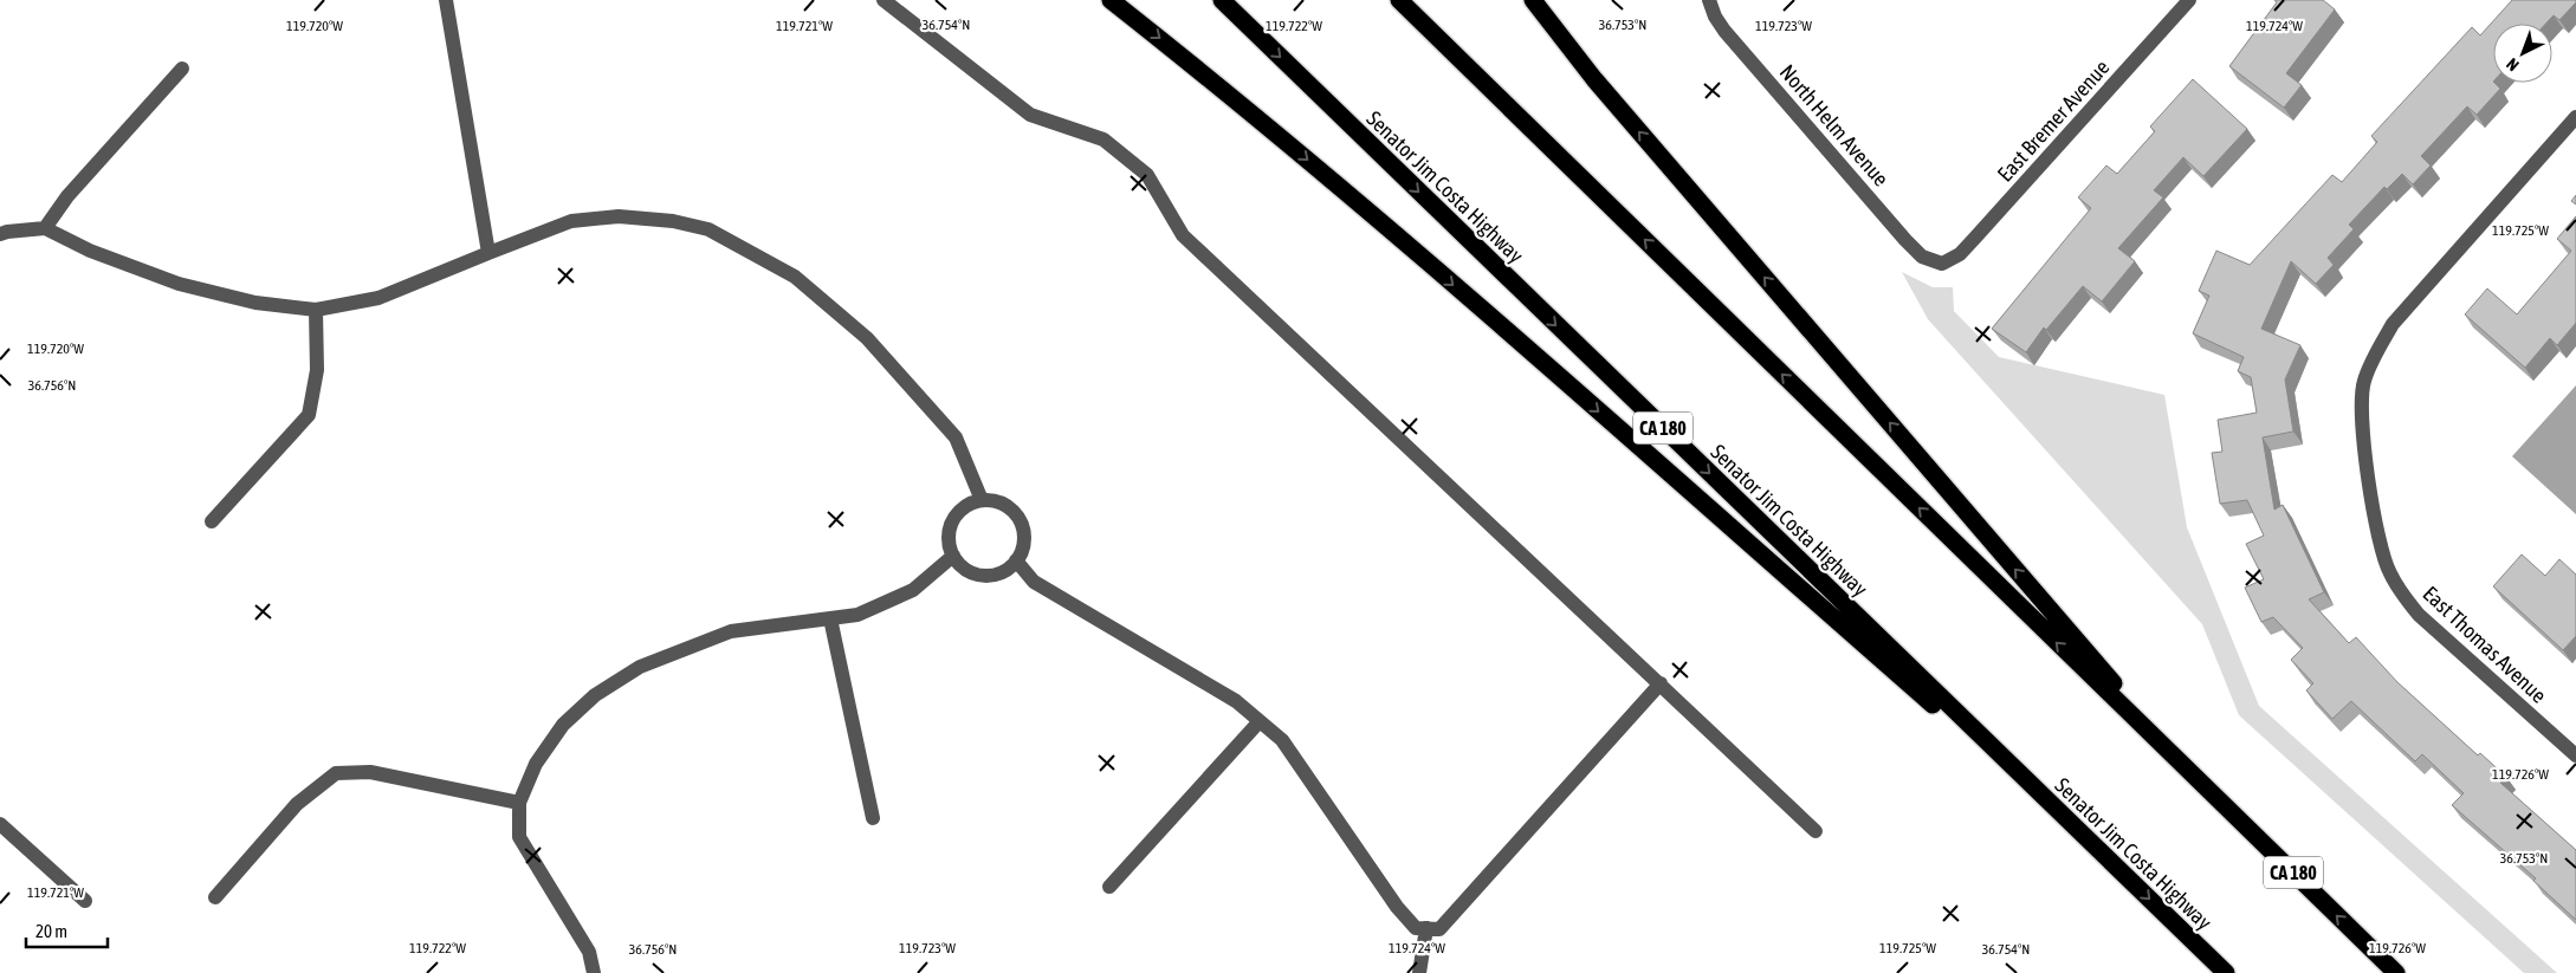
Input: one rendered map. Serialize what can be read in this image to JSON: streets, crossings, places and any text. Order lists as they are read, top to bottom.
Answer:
{
  "streets": {
    "highway": ["Senator Jim Costa Highway", "CA 180"],
    "street": ["East Bremer Avenue", "North Helm Avenue", "East Thomas Avenue"]
  },
  "crossings": [
    ["East Bremer Avenue", "North Helm Avenue"]
  ],
  "scale_bar": "20 m",
  "north": "bottom left",
  "coordinates": [
    "36.753°N",
    "36.754°N",
    "119.720°W",
    "119.721°W",
    "119.722°W",
    "119.723°W",
    "119.724°W",
    "119.725°W",
    "36.756°N",
    "119.726°W"
  ]
}
